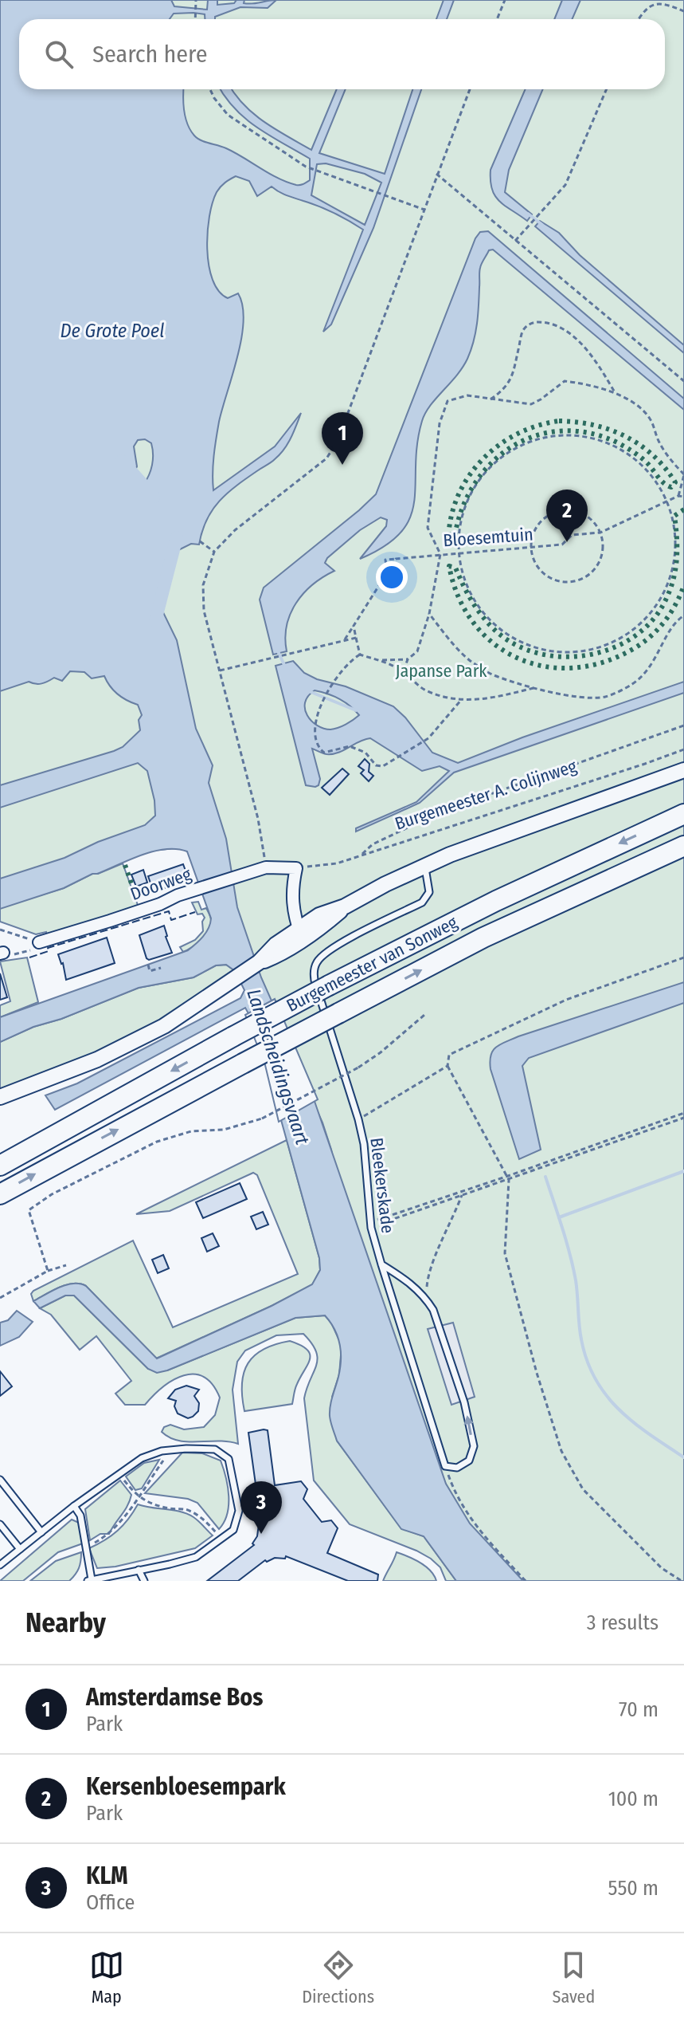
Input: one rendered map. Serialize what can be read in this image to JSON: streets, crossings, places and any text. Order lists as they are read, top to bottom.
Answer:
{
  "streets": {
    "highway": ["Burgemeester van Sonweg"],
    "street": ["Doorweg"],
    "lane": ["Bleekerskade"],
    "path": ["Bloesemtuin", "Burgemeester A. Colijnweg"]
  },
  "crossings": [
    ["Burgemeester A. Colijnweg", "Doorweg"]
  ],
  "water": ["De Grote Poel", "Landscheidingsvaart"],
  "parks": ["Japanse Park"],
  "page": {
    "search": "Search here",
    "pins": ["1", "2", "3"],
    "heading": ["Nearby", "3 results"],
    "list": [
      {
        "mark": "1",
        "name": "Amsterdamse Bos",
        "note": "Park",
        "value": "70 m"
      },
      {
        "mark": "2",
        "name": "Kersenbloesempark",
        "note": "Park",
        "value": "100 m"
      },
      {
        "mark": "3",
        "name": "KLM",
        "note": "Office",
        "value": "550 m"
      }
    ],
    "nav": ["Map", "Directions", "Saved"]
  }
}
